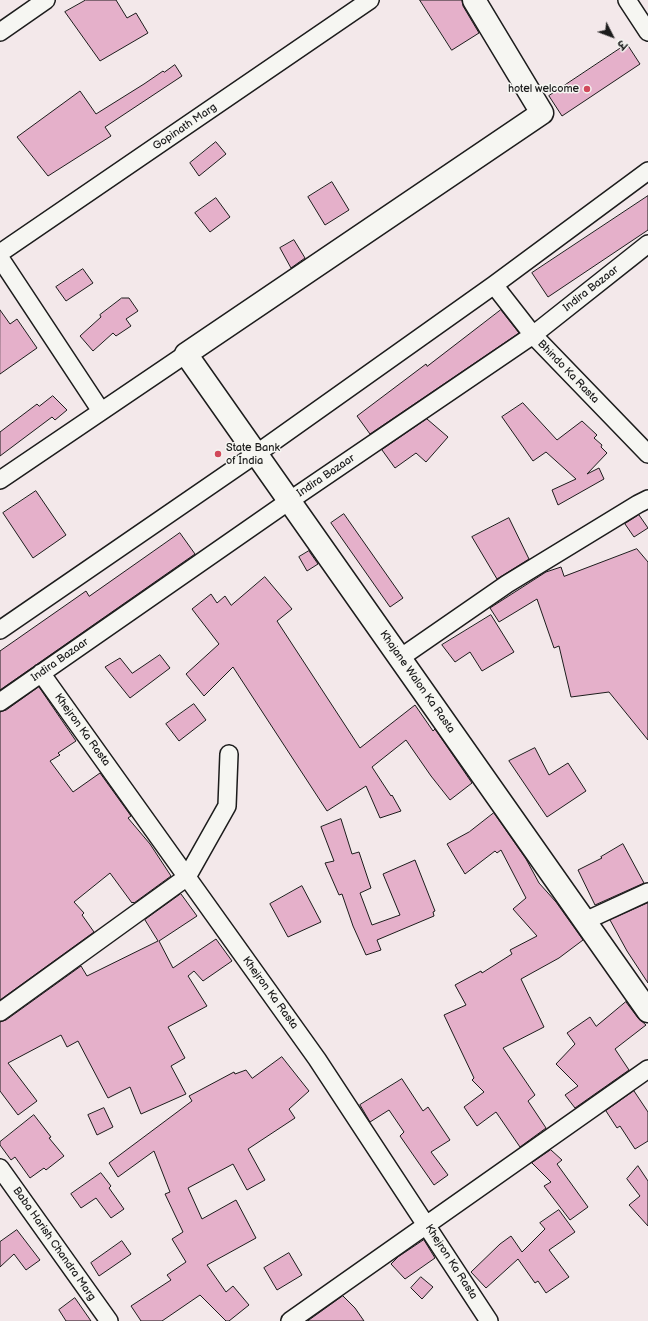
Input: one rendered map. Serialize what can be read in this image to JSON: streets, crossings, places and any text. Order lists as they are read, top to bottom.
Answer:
{
  "streets": {
    "street": [
      "Gopinath Marg",
      "Indira Bazaar",
      "Bhindo Ka Rasta",
      "Khajane Walon Ka Rasta",
      "Khejron Ka Rasta",
      "Baba Harish Chandra Marg"
    ]
  },
  "crossings": [
    ["Indira Bazaar", "Bhindo Ka Rasta"],
    ["Indira Bazaar", "Khajane Walon Ka Rasta"],
    ["Indira Bazaar", "Khejron Ka Rasta"]
  ],
  "places": ["hotel welcome", "State Bank of India"],
  "north": "bottom right"
}
